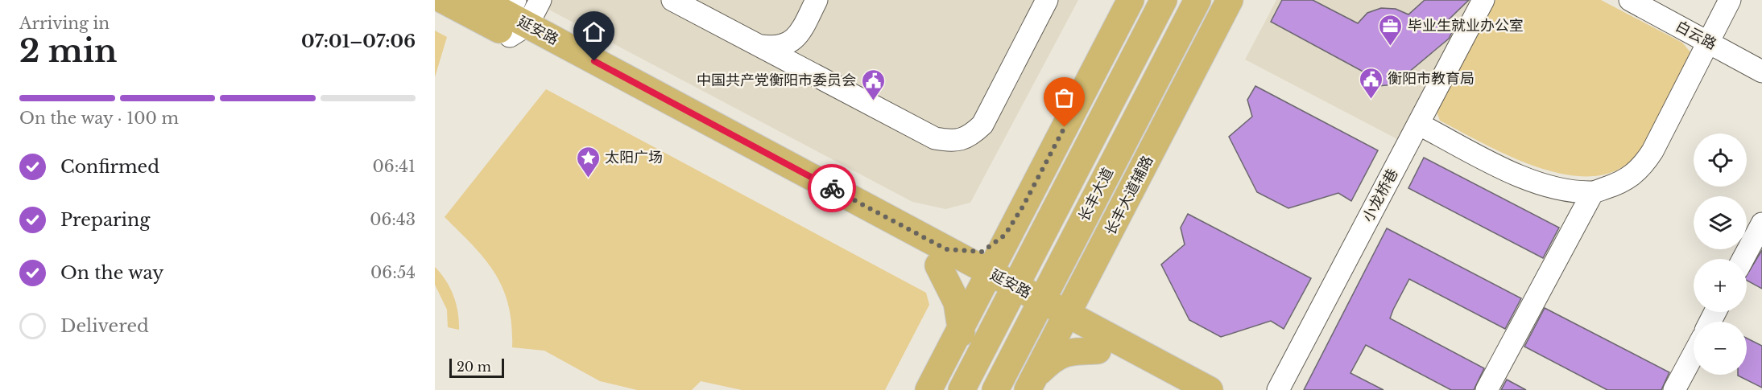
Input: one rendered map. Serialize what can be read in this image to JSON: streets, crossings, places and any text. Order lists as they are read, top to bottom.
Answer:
{
  "streets": {
    "main road": ["延安路", "长丰大道", "长丰大道辅路"],
    "street": ["白云路", "小龙桥巷"]
  },
  "crossings": [
    ["延安路", "长丰大道"],
    ["延安路", "长丰大道辅路"]
  ],
  "places": {
    "office": ["毕业生就业办公室"],
    "public building": ["衡阳市教育局", "中国共产党衡阳市委员会"],
    "place": ["太阳广场"]
  },
  "scale_bar": "20 m",
  "page": {
    "heading": ["2 min", "Arriving in", "07:01–07:06"],
    "bar": "On the way · 100 m",
    "map_buttons": ["+", "−"],
    "list": [
      ["Confirmed", "06:41"],
      ["Preparing", "06:43"],
      ["On the way", "06:54"],
      "Delivered"
    ],
    "scale": "20 m"
  }
}
